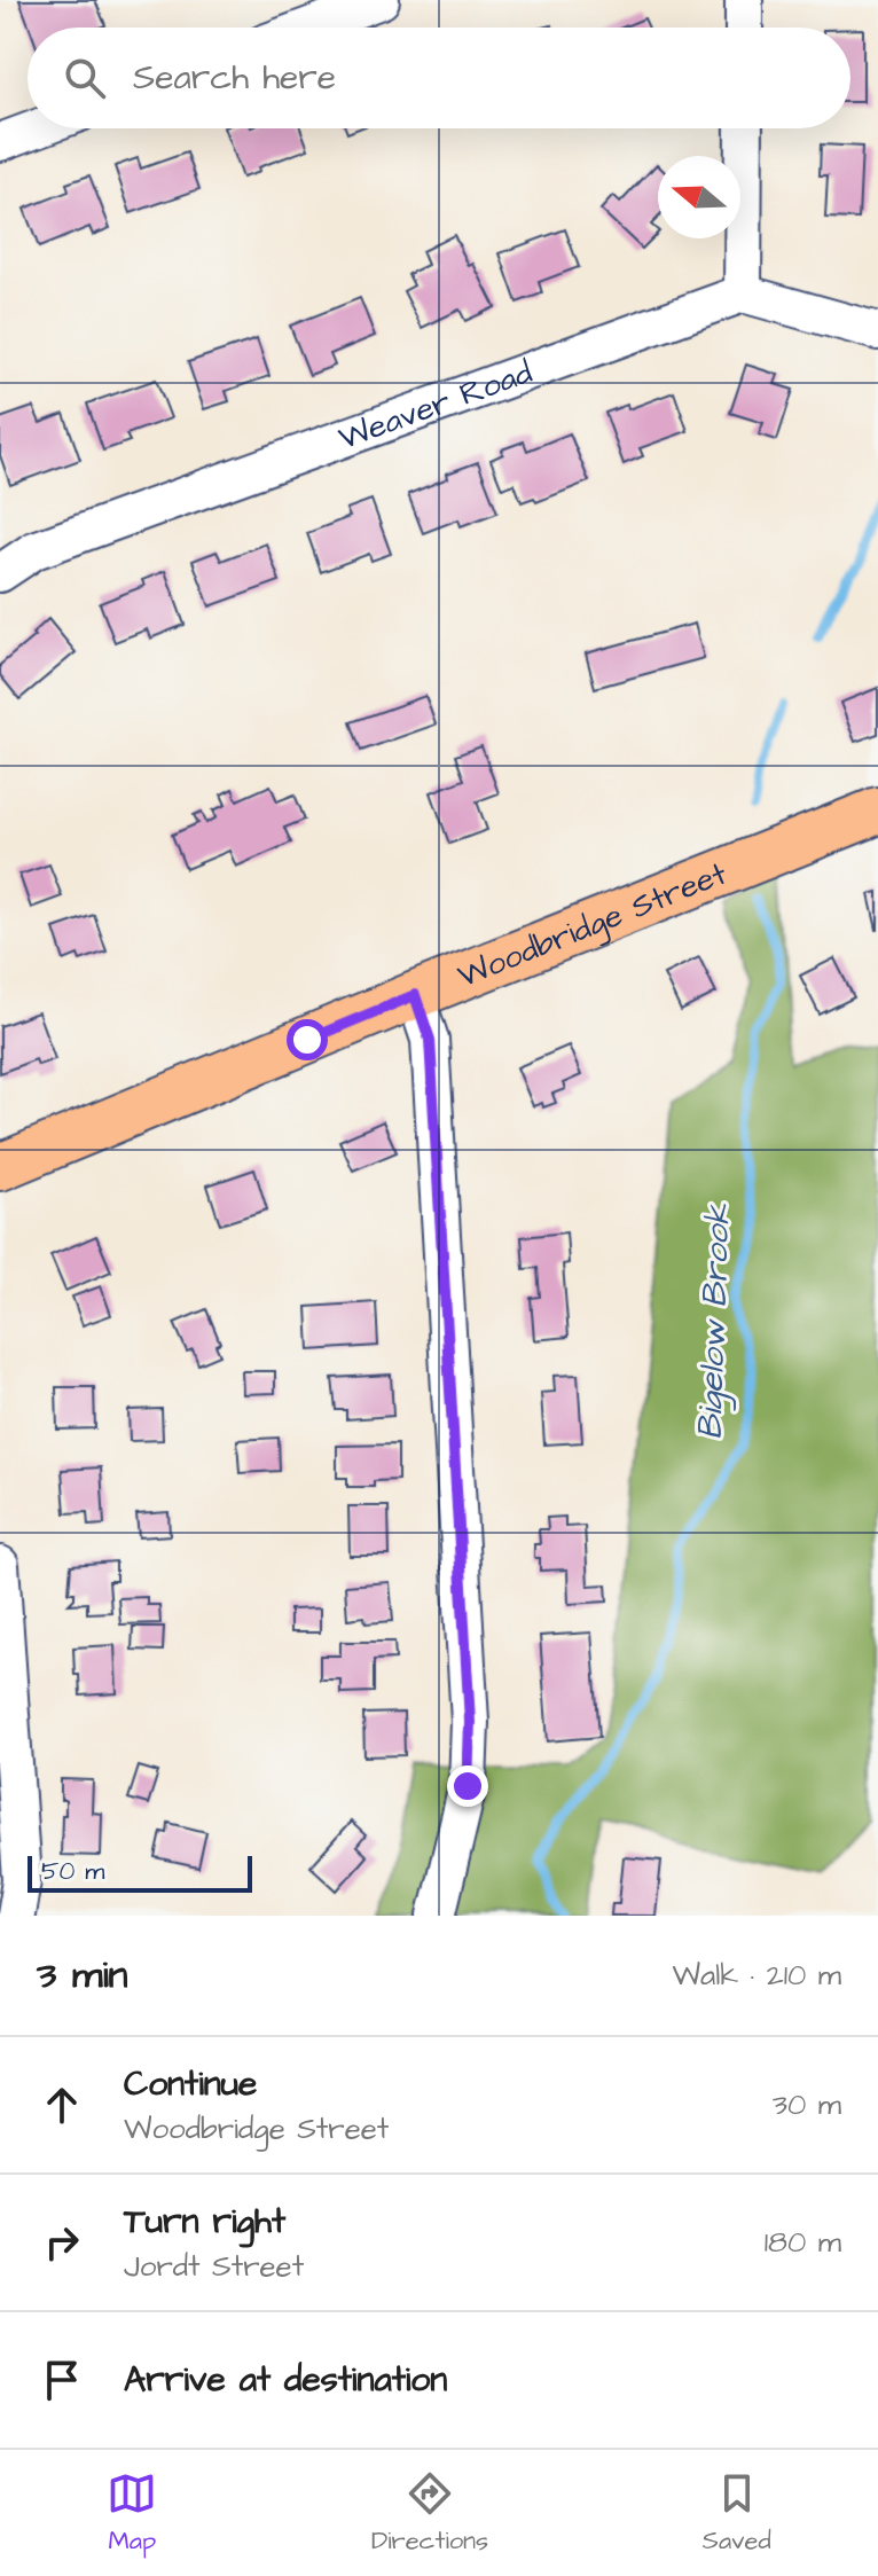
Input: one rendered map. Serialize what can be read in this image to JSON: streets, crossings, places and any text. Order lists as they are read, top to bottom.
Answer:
{
  "streets": {
    "main road": ["Woodbridge Street"],
    "street": ["Weaver Road"]
  },
  "water": ["Bigelow Brook"],
  "scale_bar": "50 m",
  "north": "left",
  "page": {
    "search": "Search here",
    "scale": "50 m",
    "heading": ["3 min", "Walk · 210 m"],
    "list": [
      ["Continue", "Woodbridge Street", "30 m"],
      ["Turn right", "Jordt Street", "180 m"],
      "Arrive at destination"
    ],
    "nav": ["Map", "Directions", "Saved"]
  }
}
